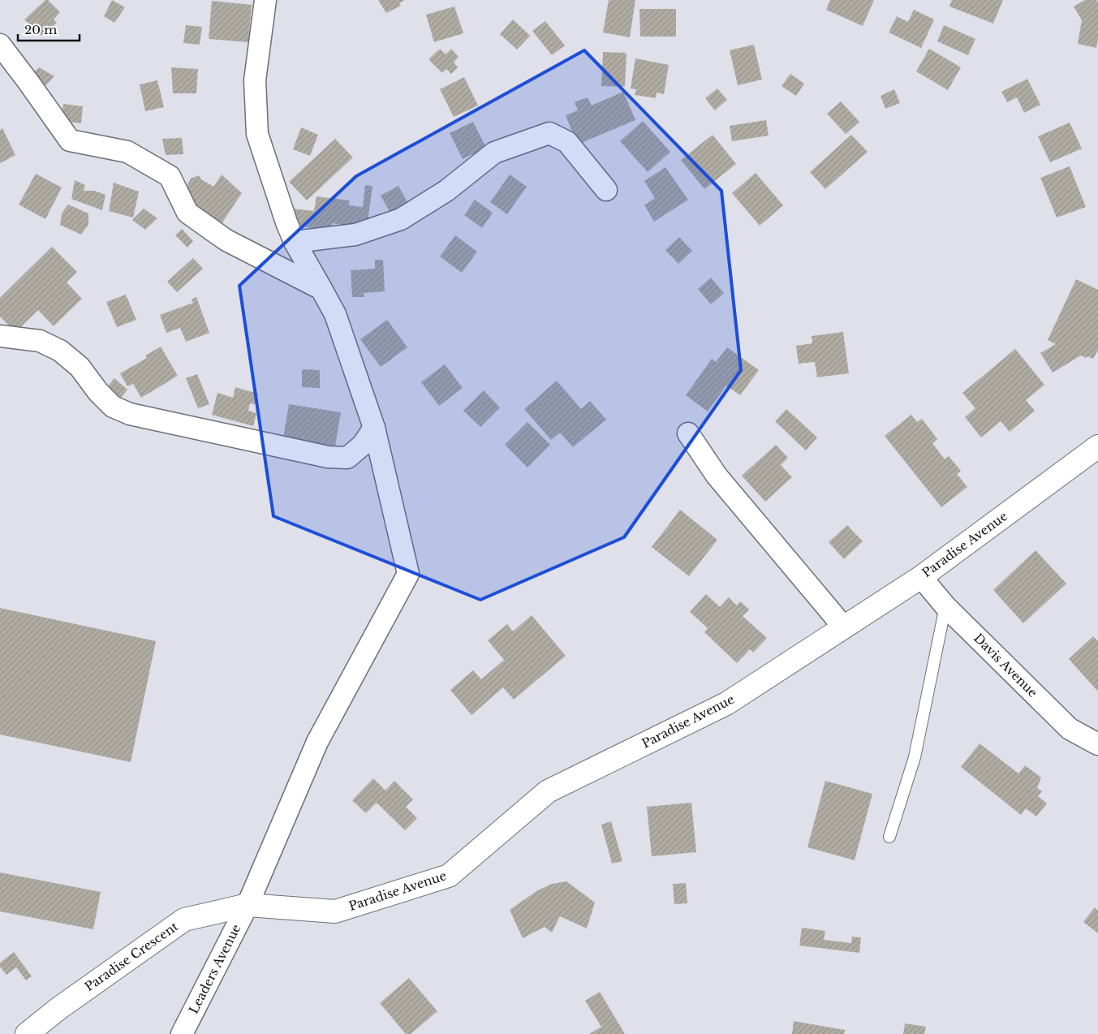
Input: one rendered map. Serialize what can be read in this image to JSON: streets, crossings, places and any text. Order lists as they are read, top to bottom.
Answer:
{
  "streets": {
    "street": [
      "Paradise Avenue",
      "Davis Avenue",
      "Paradise Crescent",
      "Leaders Avenue"
    ]
  },
  "crossings": [
    ["Paradise Avenue", "Davis Avenue"],
    ["Paradise Avenue", "Paradise Crescent"],
    ["Paradise Avenue", "Leaders Avenue"],
    ["Paradise Crescent", "Leaders Avenue"]
  ],
  "scale_bar": "20 m"
}
